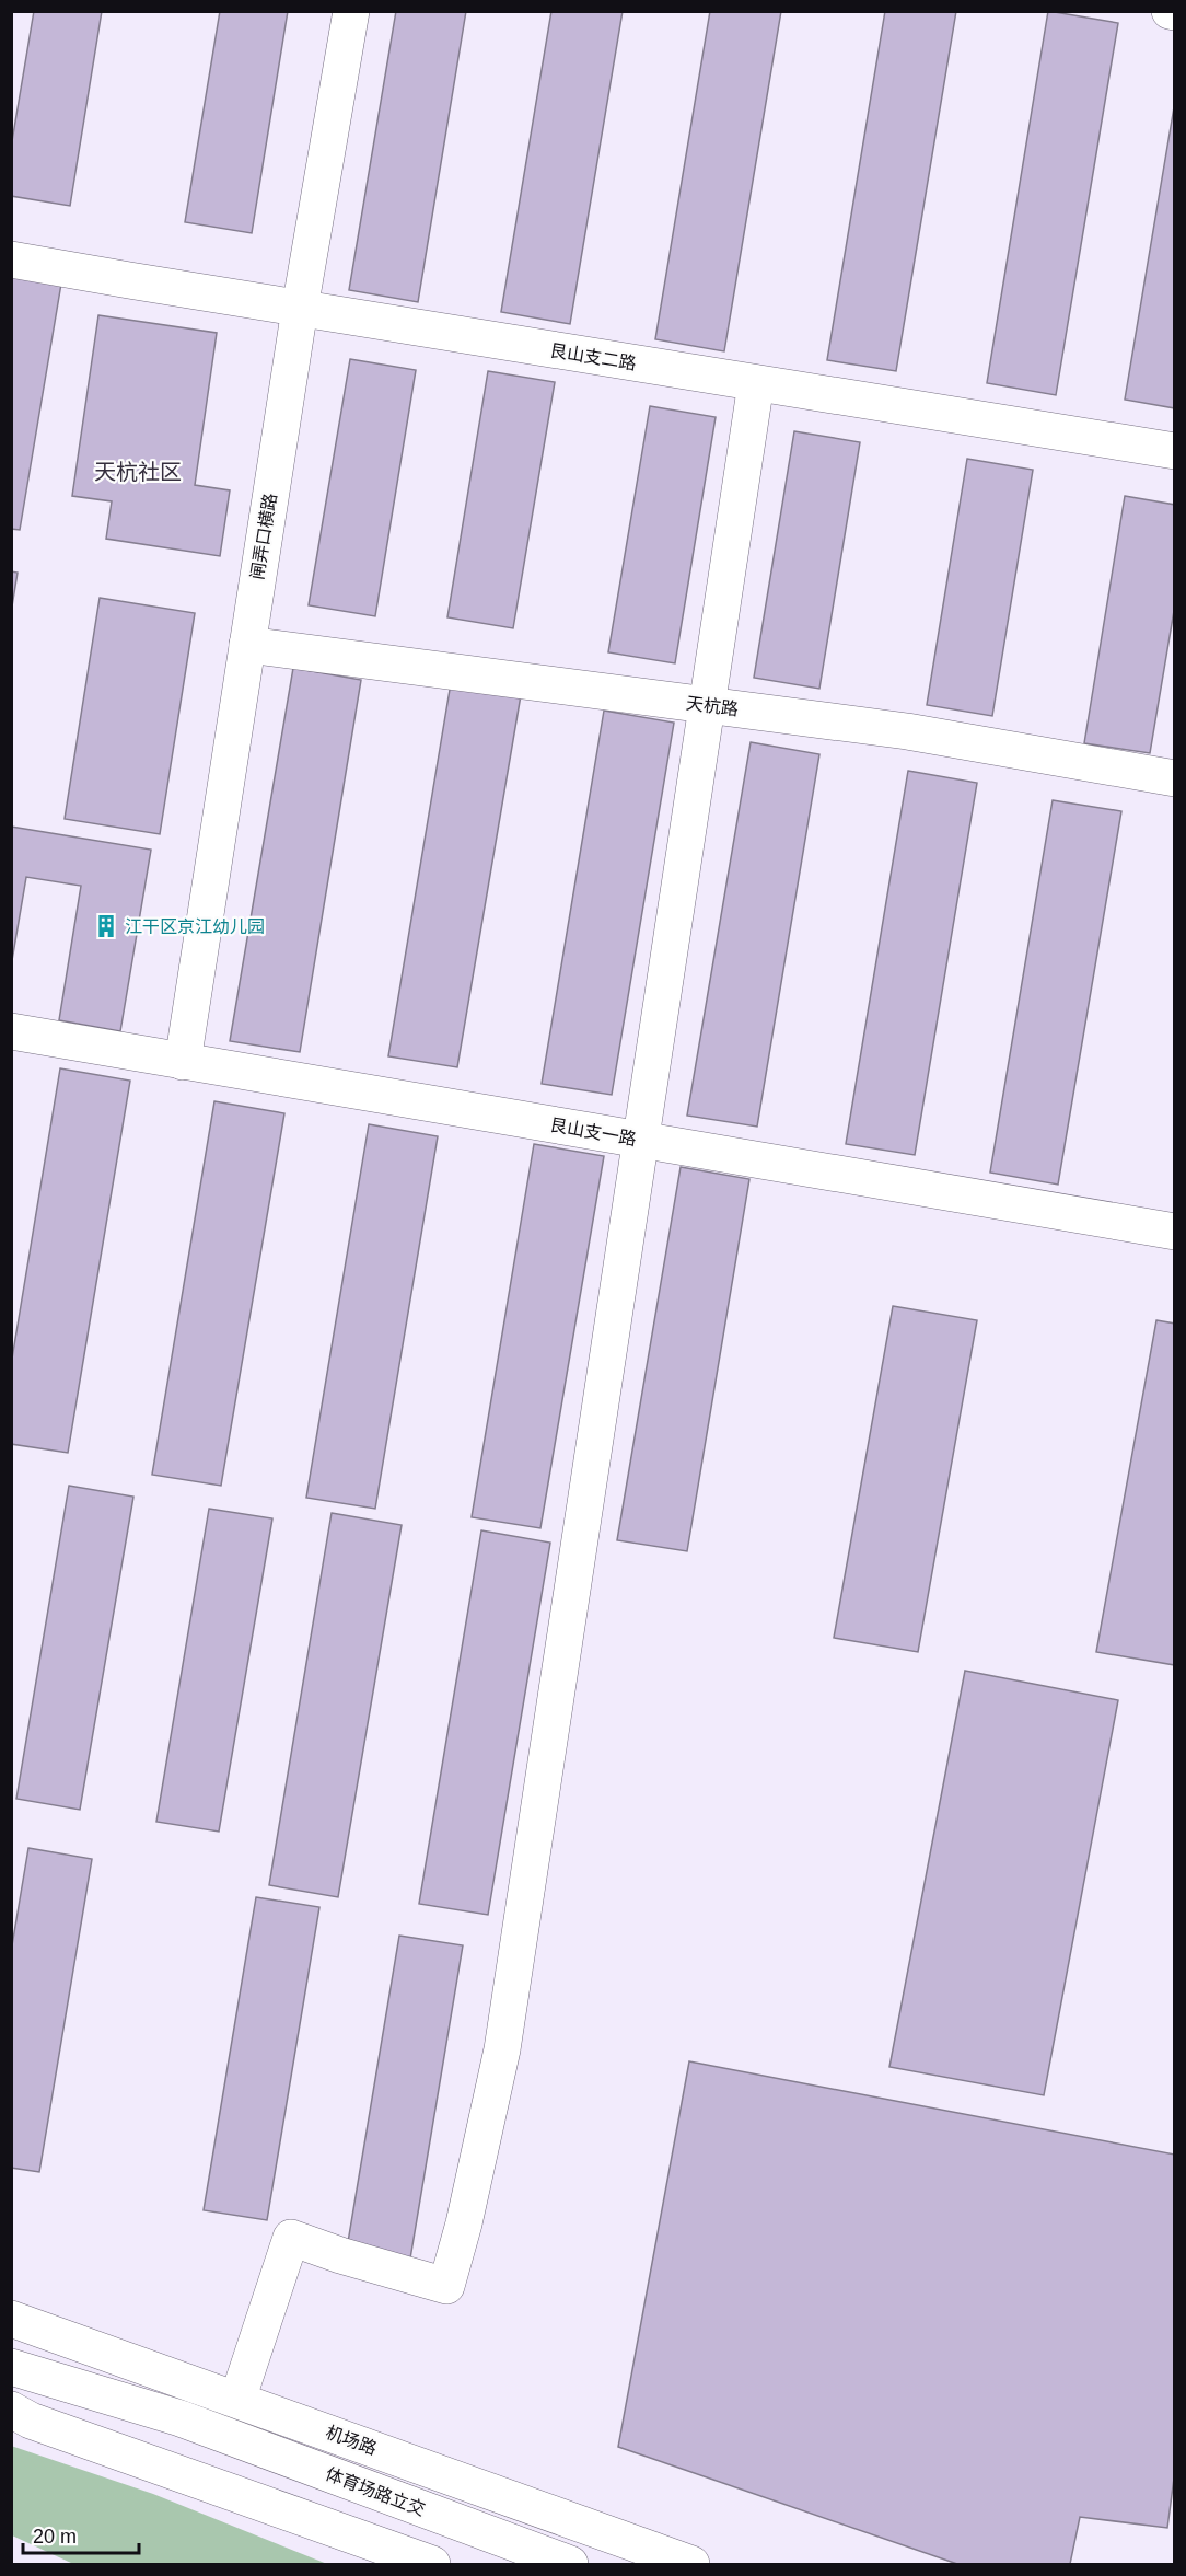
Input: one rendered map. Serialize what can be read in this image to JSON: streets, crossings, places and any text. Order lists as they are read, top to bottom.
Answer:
{
  "streets": {
    "street": [
      "艮山支二路",
      "闸弄口横路",
      "天杭路",
      "艮山支一路",
      "机场路",
      "体育场路立交"
    ]
  },
  "crossings": [
    ["艮山支二路", "闸弄口横路"],
    ["闸弄口横路", "天杭路"],
    ["闸弄口横路", "艮山支一路"]
  ],
  "districts": ["天杭社区"],
  "places": {
    "building": ["江干区京江幼儿园"]
  },
  "scale_bar": "20 m"
}
